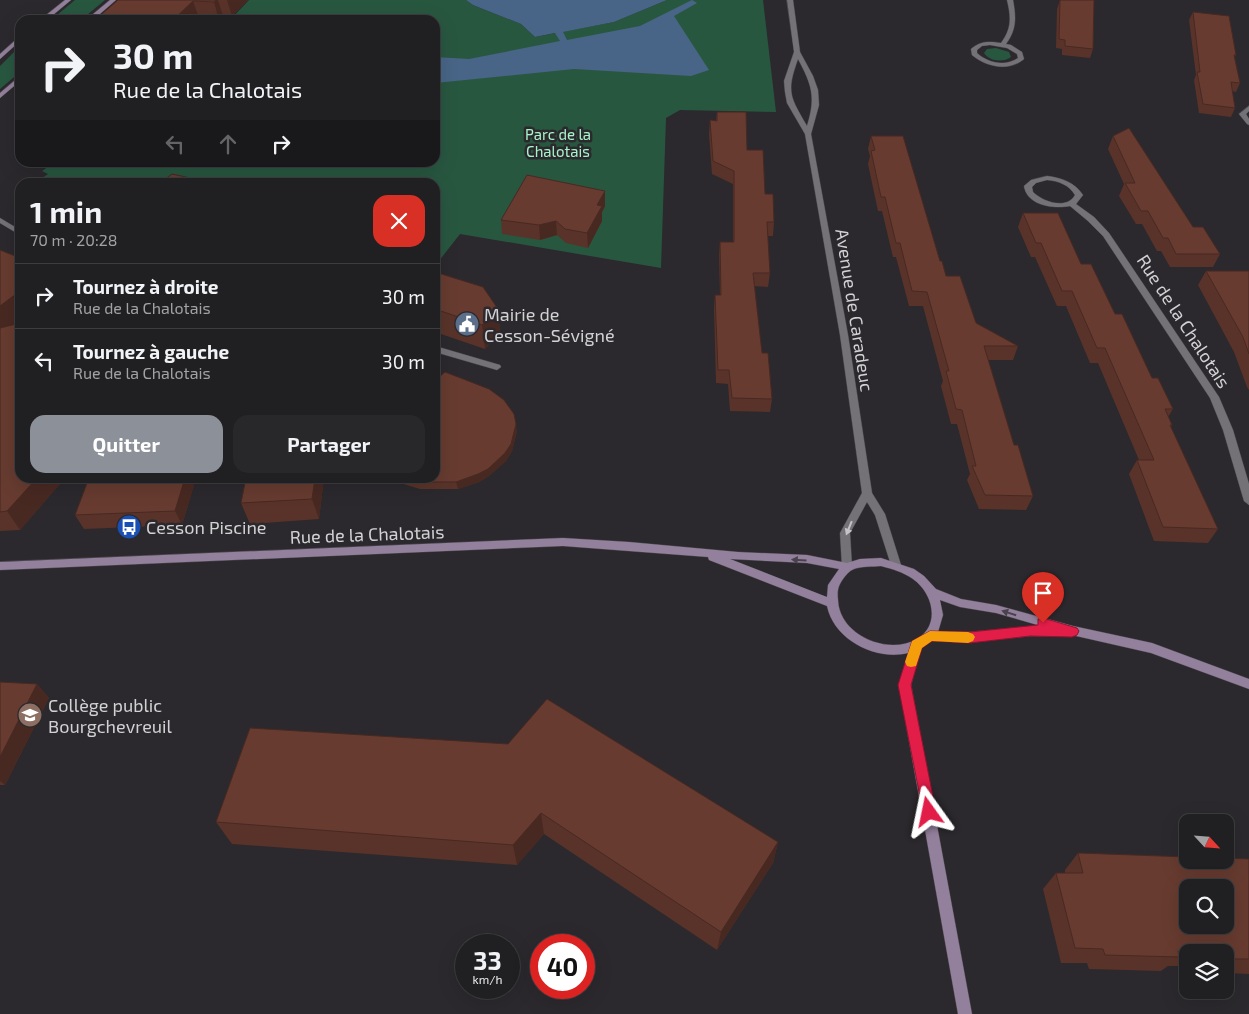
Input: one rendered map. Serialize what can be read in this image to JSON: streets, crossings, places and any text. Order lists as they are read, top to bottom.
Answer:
{
  "streets": {
    "main road": ["Rue de la Chalotais"],
    "street": ["Avenue de Caradeuc"]
  },
  "crossings": [
    ["Avenue de Caradeuc", "Rue de la Chalotais"]
  ],
  "parks": ["Parc de la Chalotais"],
  "places": {
    "public building": ["Mairie de Cesson-Sévigné"],
    "bus stop": ["Cesson Piscine"],
    "school or university": ["Collège public Bourgchevreuil"]
  },
  "north": "bottom right",
  "page": {
    "turn": ["30 m", "Rue de la Chalotais"],
    "heading": ["1 min", "70 m · 20:28"],
    "list": [
      {
        "name": "Tournez à droite",
        "note": "Rue de la Chalotais",
        "value": "30 m"
      },
      {
        "name": "Tournez à gauche",
        "note": "Rue de la Chalotais",
        "value": "30 m"
      }
    ],
    "buttons": ["Quitter", "Partager"],
    "speed": "33 km/h",
    "limit": "40"
  }
}
